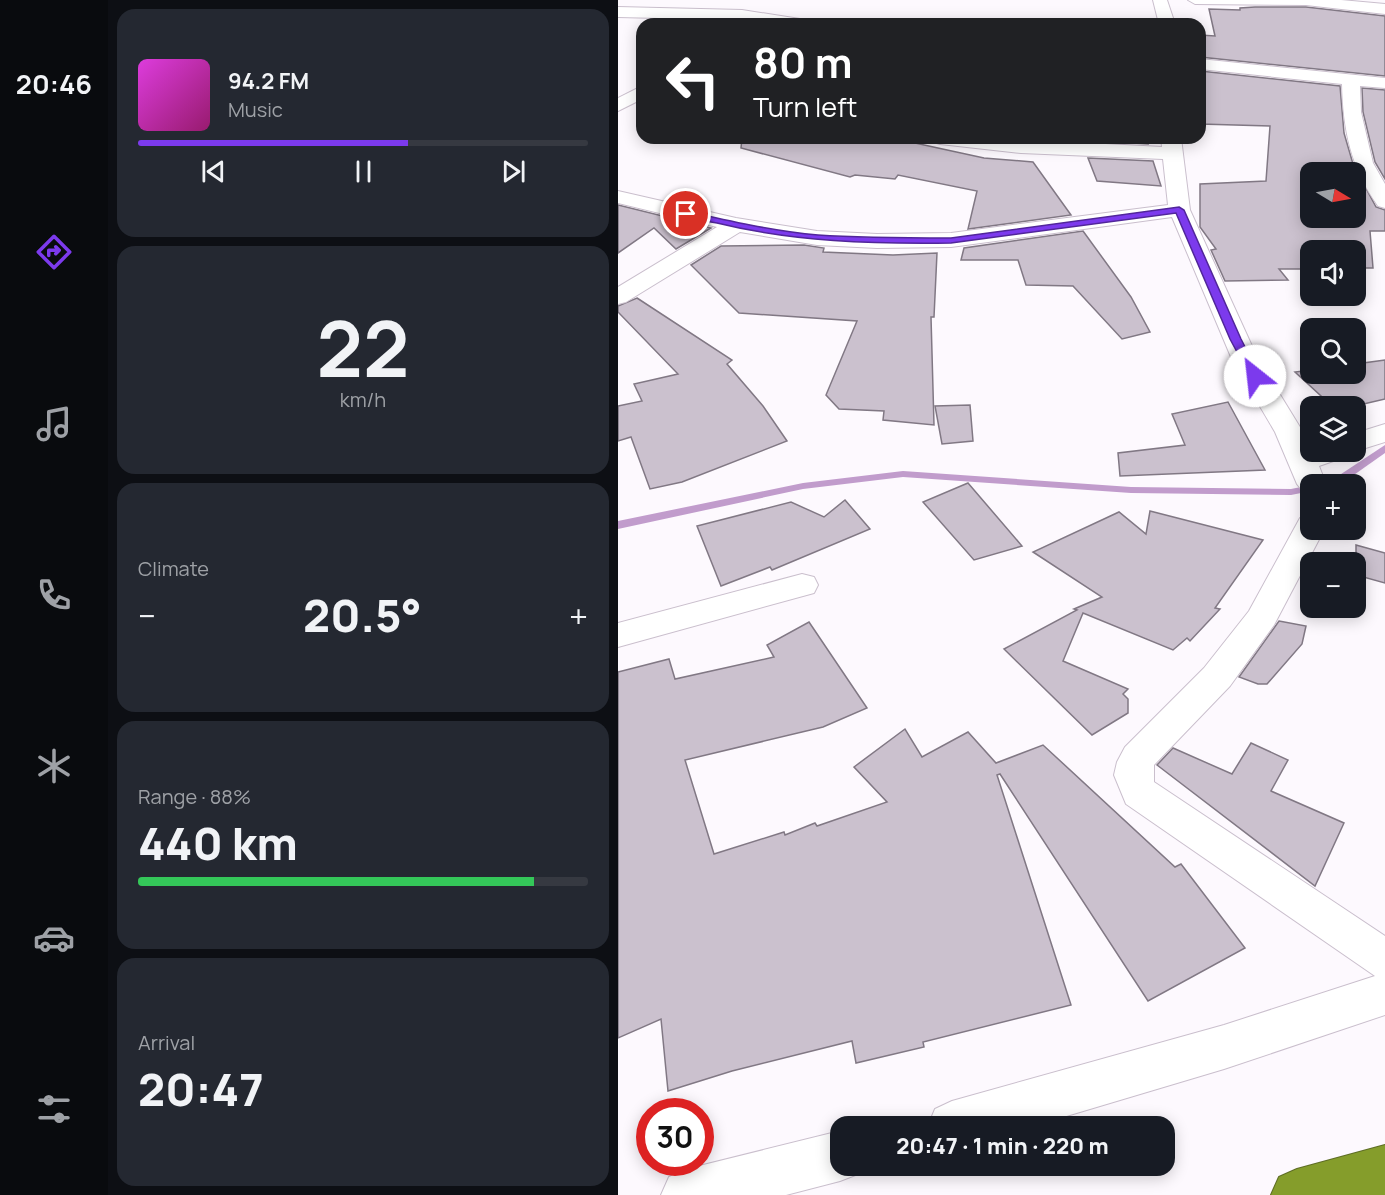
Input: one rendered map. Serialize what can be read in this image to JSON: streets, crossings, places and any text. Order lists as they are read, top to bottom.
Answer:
{
  "north": "right",
  "page": {
    "tabs": "20:46",
    "turn": ["80 m", "Turn left"],
    "song": ["94.2 FM", "Music"],
    "map_buttons": ["+", "−"],
    "tile": [
      ["22", "km/h"],
      "Climate",
      ["Range · 88%", "440 km"],
      ["Arrival", "20:47"]
    ],
    "heat": ["−", "20.5°", "+"],
    "limit": "30",
    "trip": "20:47 · 1 min · 220 m"
  }
}
